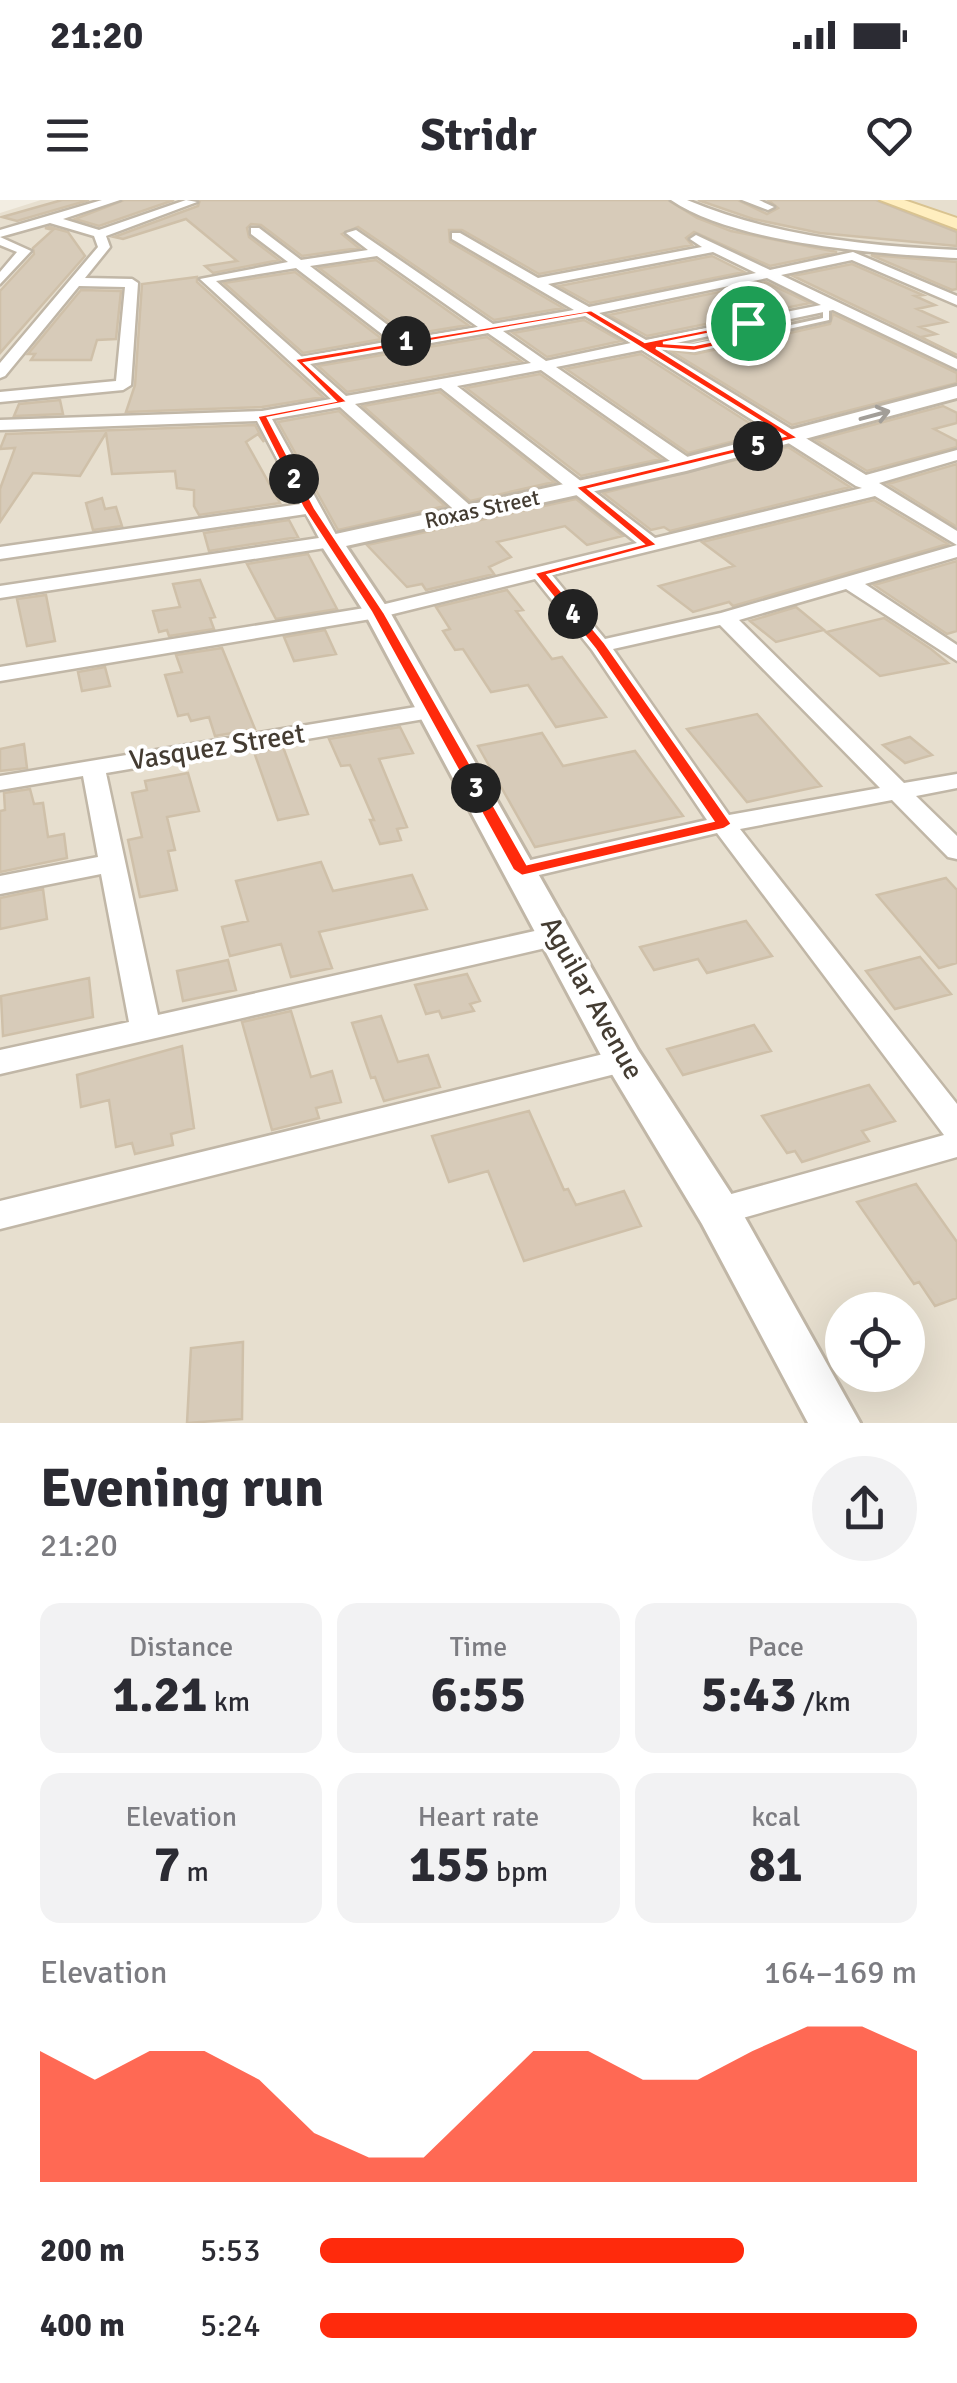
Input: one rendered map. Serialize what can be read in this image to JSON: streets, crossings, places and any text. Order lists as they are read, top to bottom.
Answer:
{
  "streets": {
    "street": ["Roxas Street", "Vasquez Street", "Aguilar Avenue"]
  },
  "crossings": [
    ["Roxas Street", "Aguilar Avenue"],
    ["Vasquez Street", "Aguilar Avenue"]
  ],
  "page": {
    "status": "21:20",
    "header": "Stridr",
    "pins": [
      "1",
      "5",
      "2",
      "4",
      "3"
    ],
    "heading": ["Evening run", "21:20"],
    "stats": [
      ["Distance", "1.21 km"],
      ["Time", "6:55"],
      ["Pace", "5:43 /km"],
      ["Elevation", "7 m"],
      ["Heart rate", "155 bpm"],
      ["kcal", "81"]
    ],
    "chart": ["Elevation", "164–169 m"],
    "list": [
      {
        "name": "200 m",
        "note": "5:53"
      },
      {
        "name": "400 m",
        "note": "5:24"
      }
    ]
  }
}
